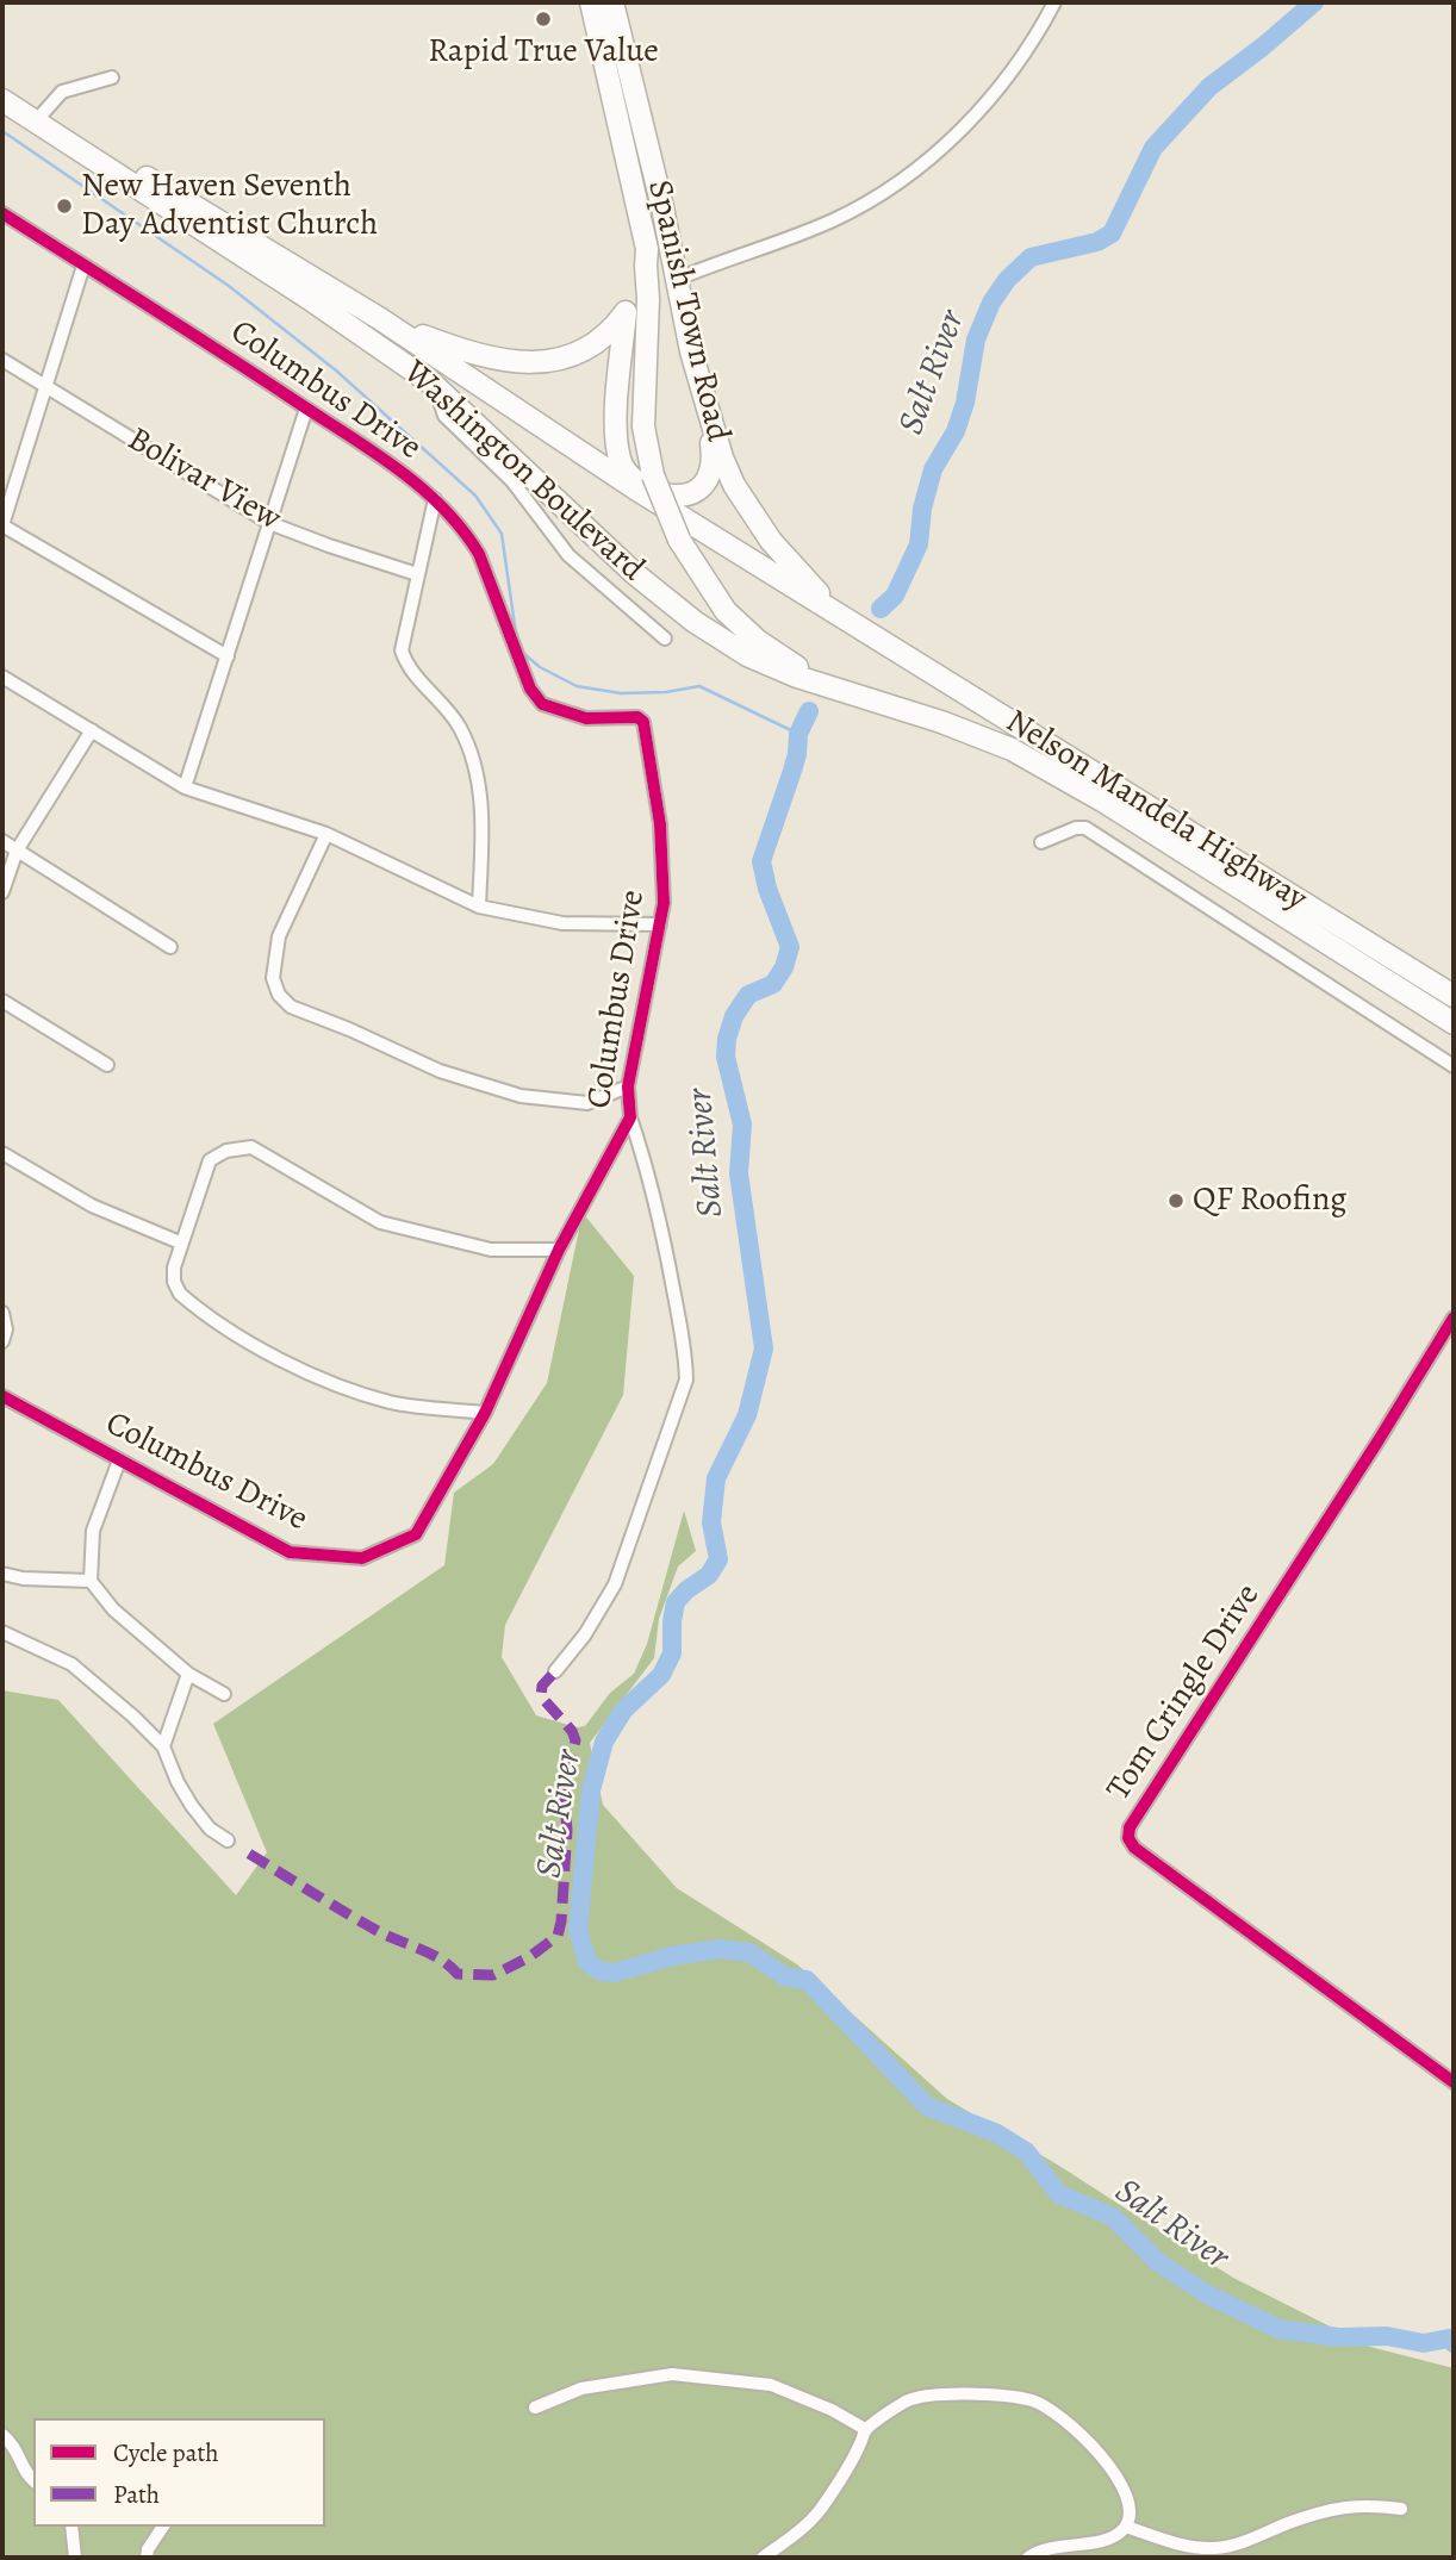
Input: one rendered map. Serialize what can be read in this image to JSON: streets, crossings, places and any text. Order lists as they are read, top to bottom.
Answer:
{
  "streets": {
    "highway": ["Spanish Town Road", "Washington Boulevard", "Nelson Mandela Highway"],
    "street": ["Columbus Drive", "Bolivar View", "Tom Cringle Drive"]
  },
  "crossings": [
    ["Spanish Town Road", "Washington Boulevard"],
    ["Spanish Town Road", "Nelson Mandela Highway"],
    ["Columbus Drive", "Bolivar View"],
    ["Washington Boulevard", "Nelson Mandela Highway"]
  ],
  "water": ["Salt River"],
  "places": ["Rapid True Value", "New Haven Seventh Day Adventist Church", "QF Roofing"],
  "legend": ["Cycle path", "Path"]
}
